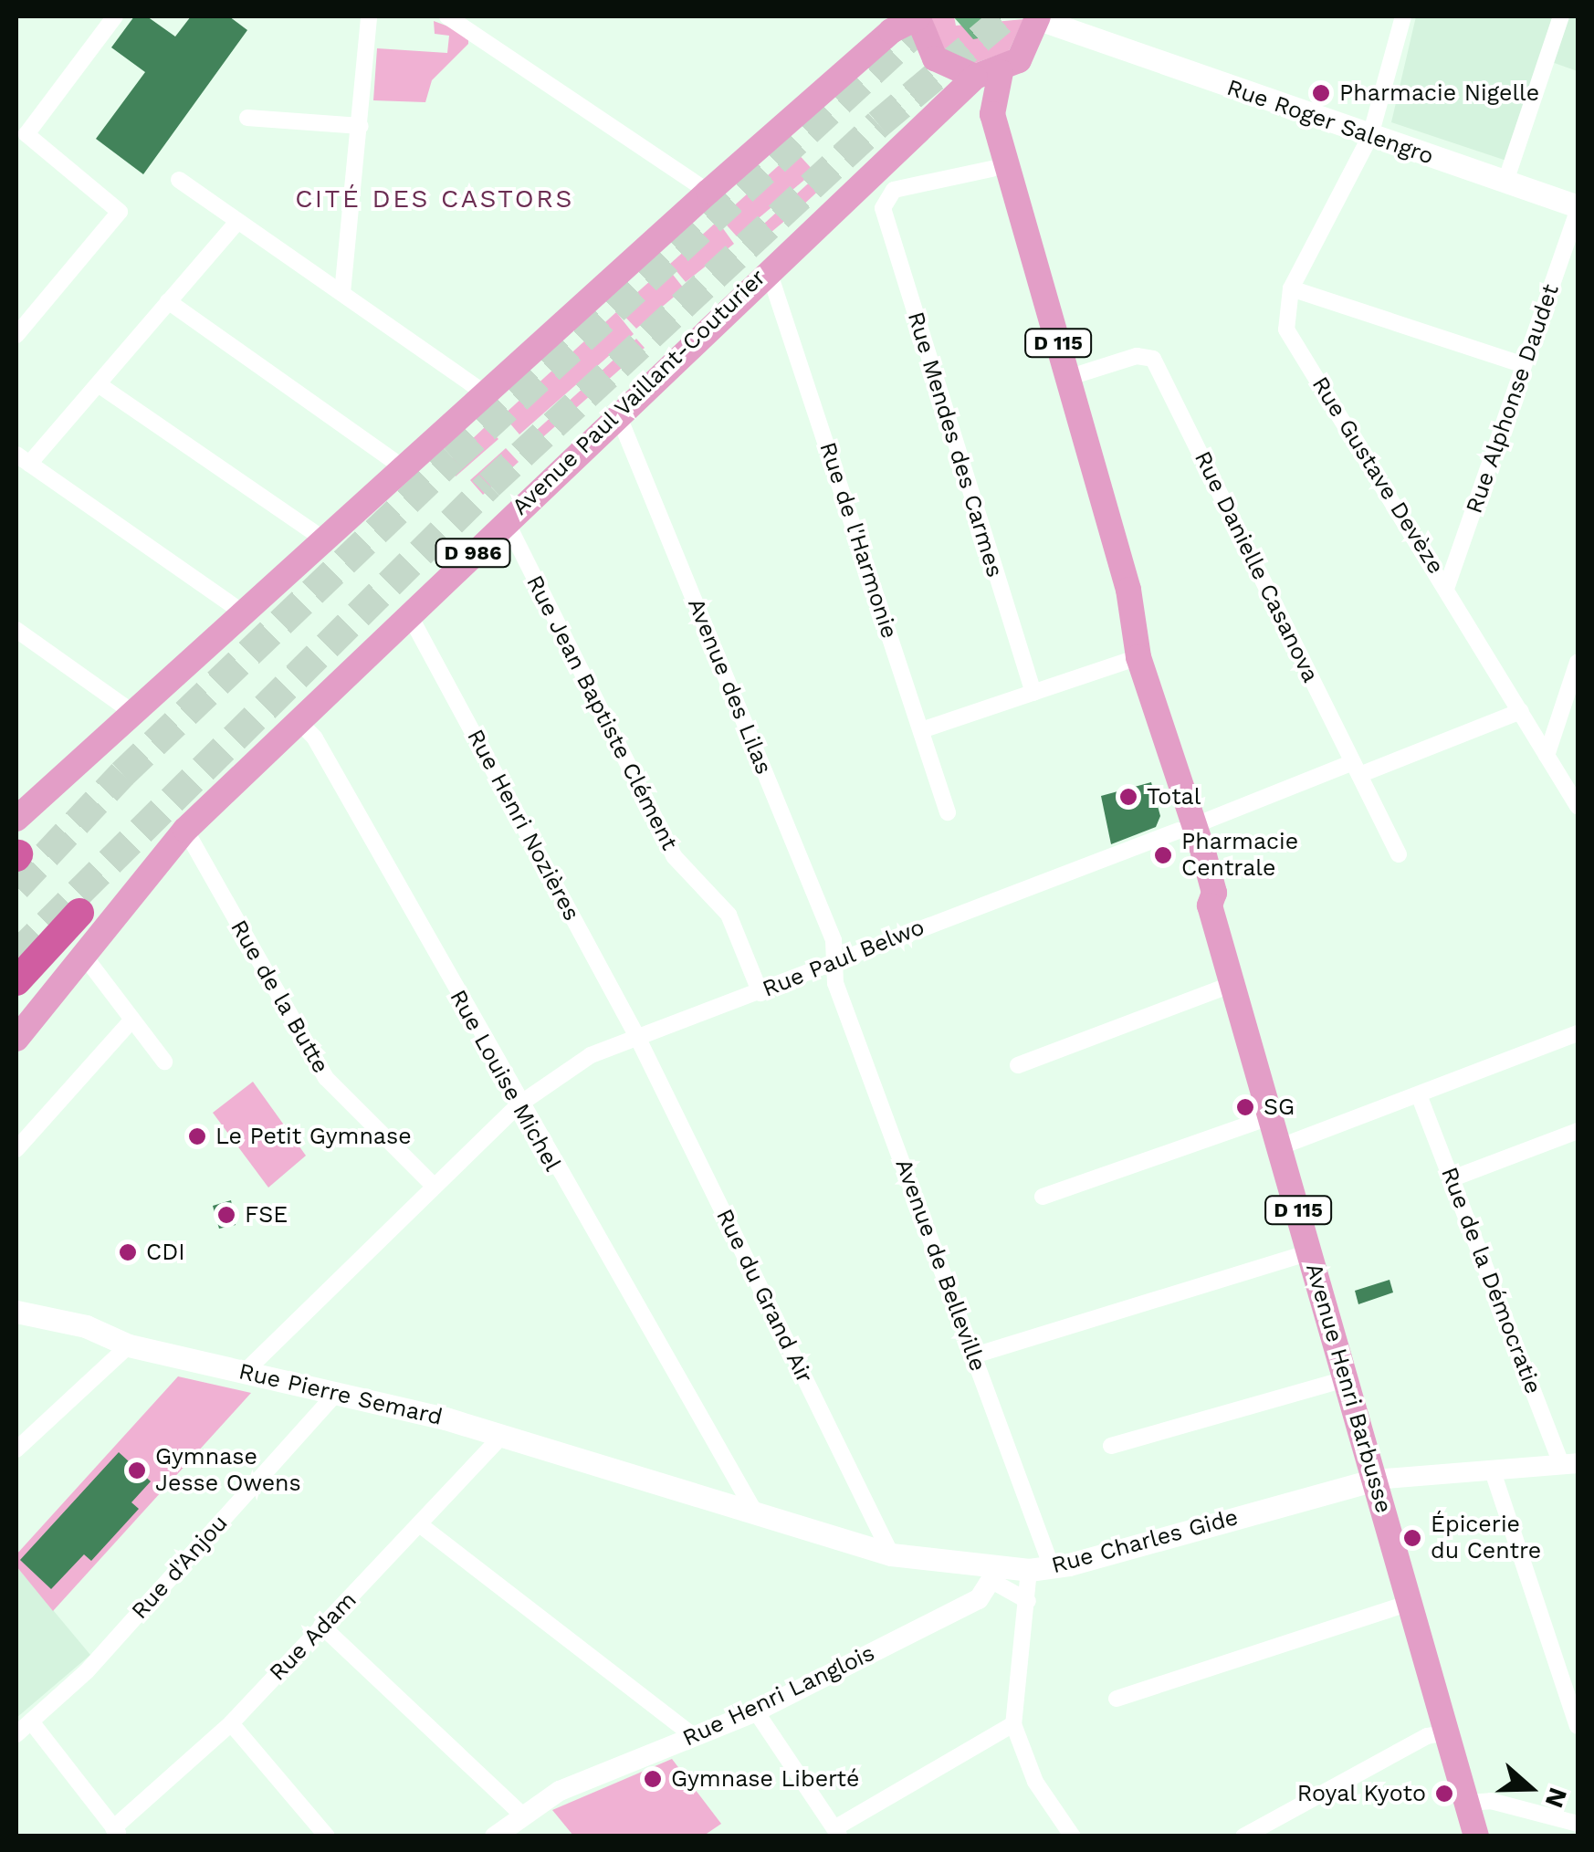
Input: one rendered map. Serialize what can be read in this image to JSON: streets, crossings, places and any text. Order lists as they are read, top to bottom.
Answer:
{
  "streets": {
    "main road": [
      "Rue Roger Salengro",
      "D 115",
      "Avenue Paul Vaillant-Couturier",
      "D 986",
      "Avenue Henri Barbusse",
      "Rue Pierre Semard",
      "Rue Charles Gide"
    ],
    "street": [
      "Rue Alphonse Daudet",
      "Rue Mendes des Carmes",
      "Rue Gustave Devèze",
      "Rue de l'Harmonie",
      "Rue Danielle Casanova",
      "Avenue des Lilas",
      "Rue Jean Baptiste Clément",
      "Rue Henri Nozières",
      "Rue Paul Belwo",
      "Rue de la Butte",
      "Rue Louise Michel",
      "Avenue de Belleville",
      "Rue de la Démocratie",
      "Rue du Grand Air",
      "Rue d'Anjou",
      "Rue Adam",
      "Rue Henri Langlois"
    ]
  },
  "crossings": [
    ["Rue Roger Salengro", "Rue Alphonse Daudet"],
    ["Rue Roger Salengro", "Rue Gustave Devèze"],
    ["D 115", "Rue Danielle Casanova"],
    ["D 115", "Rue Paul Belwo"],
    ["D 115", "Avenue Henri Barbusse"],
    ["Avenue Paul Vaillant-Couturier", "Rue de l'Harmonie"],
    ["Avenue Paul Vaillant-Couturier", "Avenue des Lilas"],
    ["Avenue Paul Vaillant-Couturier", "Rue Jean Baptiste Clément"],
    ["Avenue Paul Vaillant-Couturier", "Rue Henri Nozières"],
    ["Avenue Paul Vaillant-Couturier", "Rue de la Butte"],
    ["Avenue Paul Vaillant-Couturier", "Rue Louise Michel"],
    ["Rue Alphonse Daudet", "Rue Gustave Devèze"],
    ["Rue Gustave Devèze", "Rue Paul Belwo"],
    ["Rue Danielle Casanova", "Rue Paul Belwo"],
    ["Avenue des Lilas", "Rue Paul Belwo"],
    ["Avenue des Lilas", "Avenue de Belleville"],
    ["Rue Jean Baptiste Clément", "Rue Paul Belwo"],
    ["Rue Henri Nozières", "Rue Paul Belwo"],
    ["Rue Henri Nozières", "Rue du Grand Air"],
    ["Rue Paul Belwo", "Rue de la Butte"],
    ["Rue Paul Belwo", "Rue Louise Michel"],
    ["Rue Paul Belwo", "Avenue de Belleville"],
    ["Rue Paul Belwo", "Rue du Grand Air"],
    ["Rue Paul Belwo", "Avenue Henri Barbusse"],
    ["Rue Paul Belwo", "Rue Pierre Semard"],
    ["Rue Louise Michel", "Rue Charles Gide"],
    ["Avenue de Belleville", "Rue Charles Gide"],
    ["Rue de la Démocratie", "Rue Charles Gide"],
    ["Rue du Grand Air", "Rue Charles Gide"],
    ["Avenue Henri Barbusse", "Rue Charles Gide"],
    ["Rue Pierre Semard", "Rue Charles Gide"],
    ["Rue Pierre Semard", "Rue d'Anjou"],
    ["Rue Pierre Semard", "Rue Adam"],
    ["Rue Charles Gide", "Rue Henri Langlois"]
  ],
  "districts": ["CITÉ DES CASTORS"],
  "places": [
    "Pharmacie Nigelle",
    "Total",
    "Pharmacie Centrale",
    "SG",
    "Le Petit Gymnase",
    "FSE",
    "CDI",
    "Gymnase Jesse Owens",
    "Épicerie du Centre",
    "Gymnase Liberté",
    "Royal Kyoto"
  ],
  "north": "right"
}
